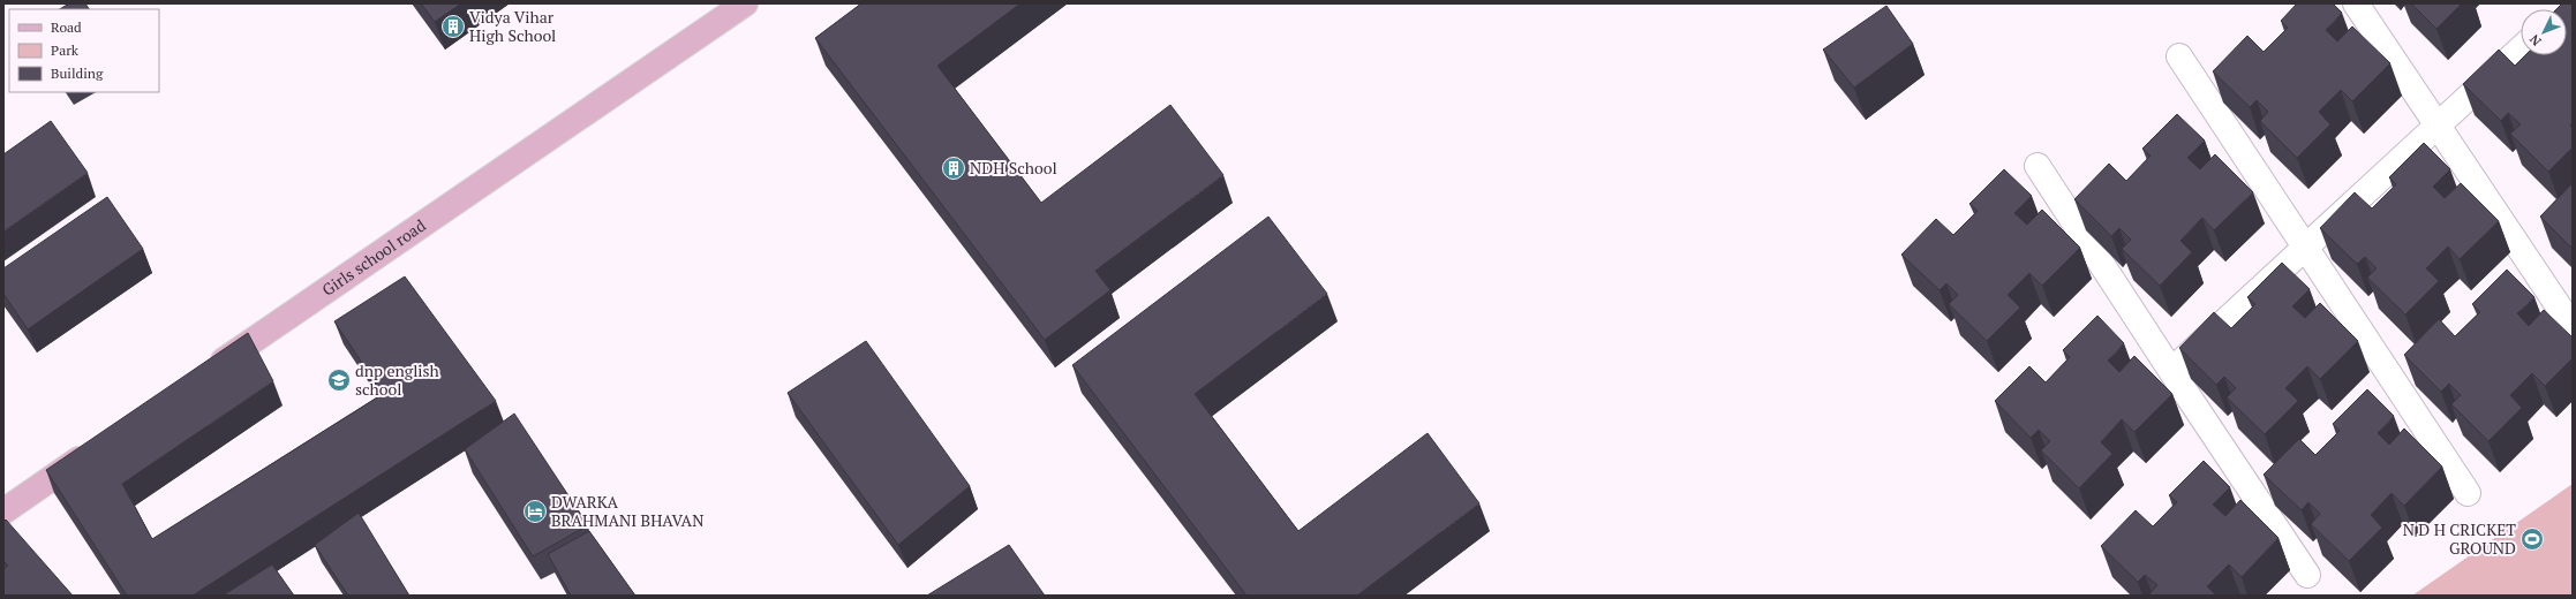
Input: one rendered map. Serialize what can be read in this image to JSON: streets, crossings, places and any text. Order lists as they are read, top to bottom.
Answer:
{
  "streets": {
    "main road": ["Girls school road"]
  },
  "places": {
    "building": ["Vidya Vihar High School", "NDH School"],
    "school or university": ["dnp english school"],
    "hotel": ["DWARKA BRAHMANI BHAVAN"],
    "sports": ["N D H CRICKET GROUND"]
  },
  "legend": ["Road", "Park", "Building"],
  "north": "bottom left"
}
